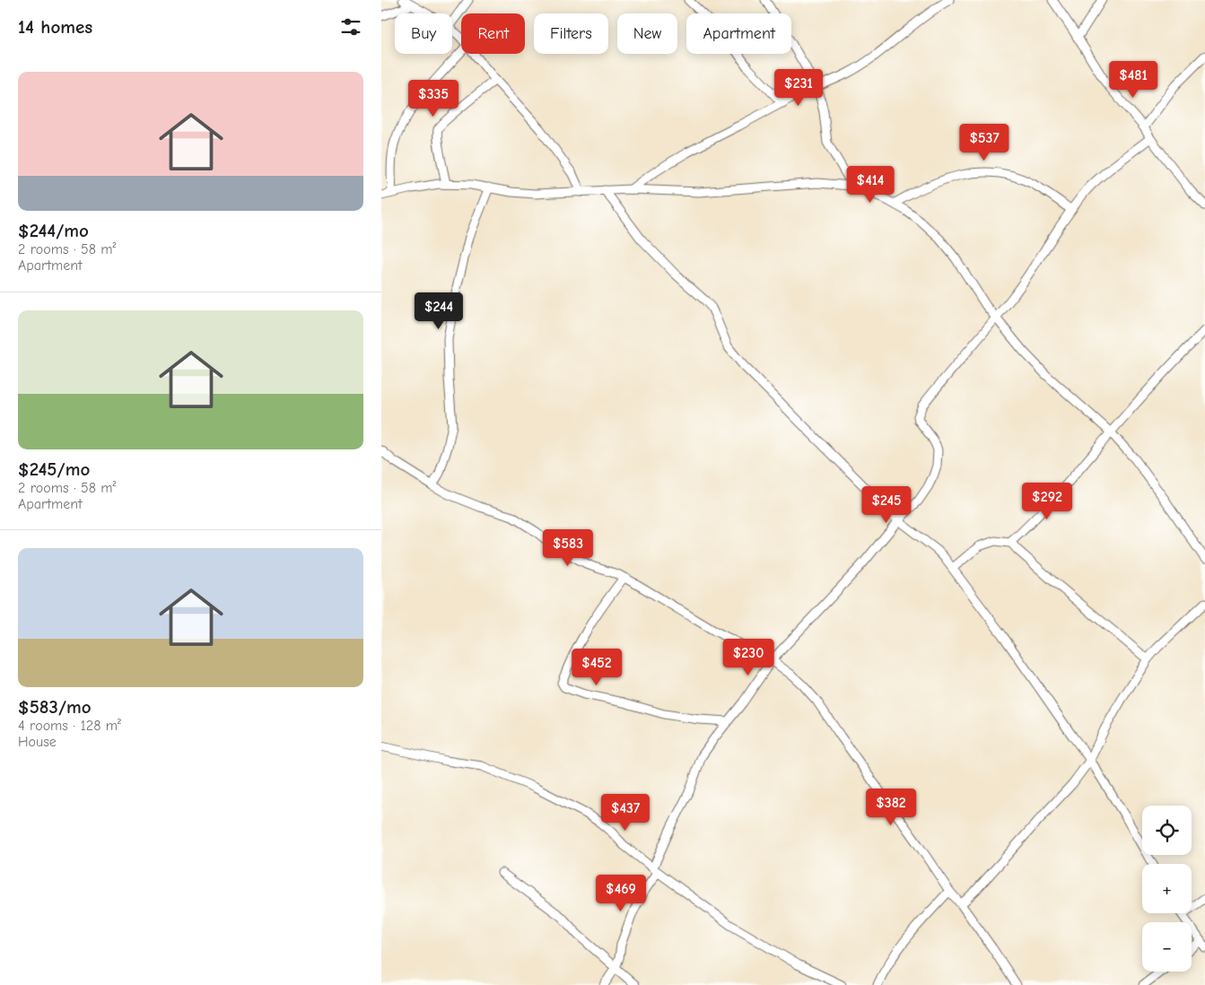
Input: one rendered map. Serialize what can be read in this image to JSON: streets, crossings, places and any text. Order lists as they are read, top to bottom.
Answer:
{
  "page": {
    "heading": "14 homes",
    "chip": [
      "Buy",
      "Rent",
      "Filters",
      "New",
      "Apartment"
    ],
    "list": [
      {
        "name": "$244/mo",
        "note": "2 rooms · 58 m² · Apartment"
      },
      {
        "name": "$245/mo",
        "note": "2 rooms · 58 m² · Apartment"
      },
      {
        "name": "$583/mo",
        "note": "4 rooms · 128 m² · House"
      }
    ],
    "price": [
      "$481",
      "$231",
      "$335",
      "$537",
      "$414",
      "$244",
      "$292",
      "$245",
      "$583",
      "$230",
      "$452",
      "$382",
      "$437",
      "$469"
    ],
    "map_buttons": ["+", "−"]
  }
}
